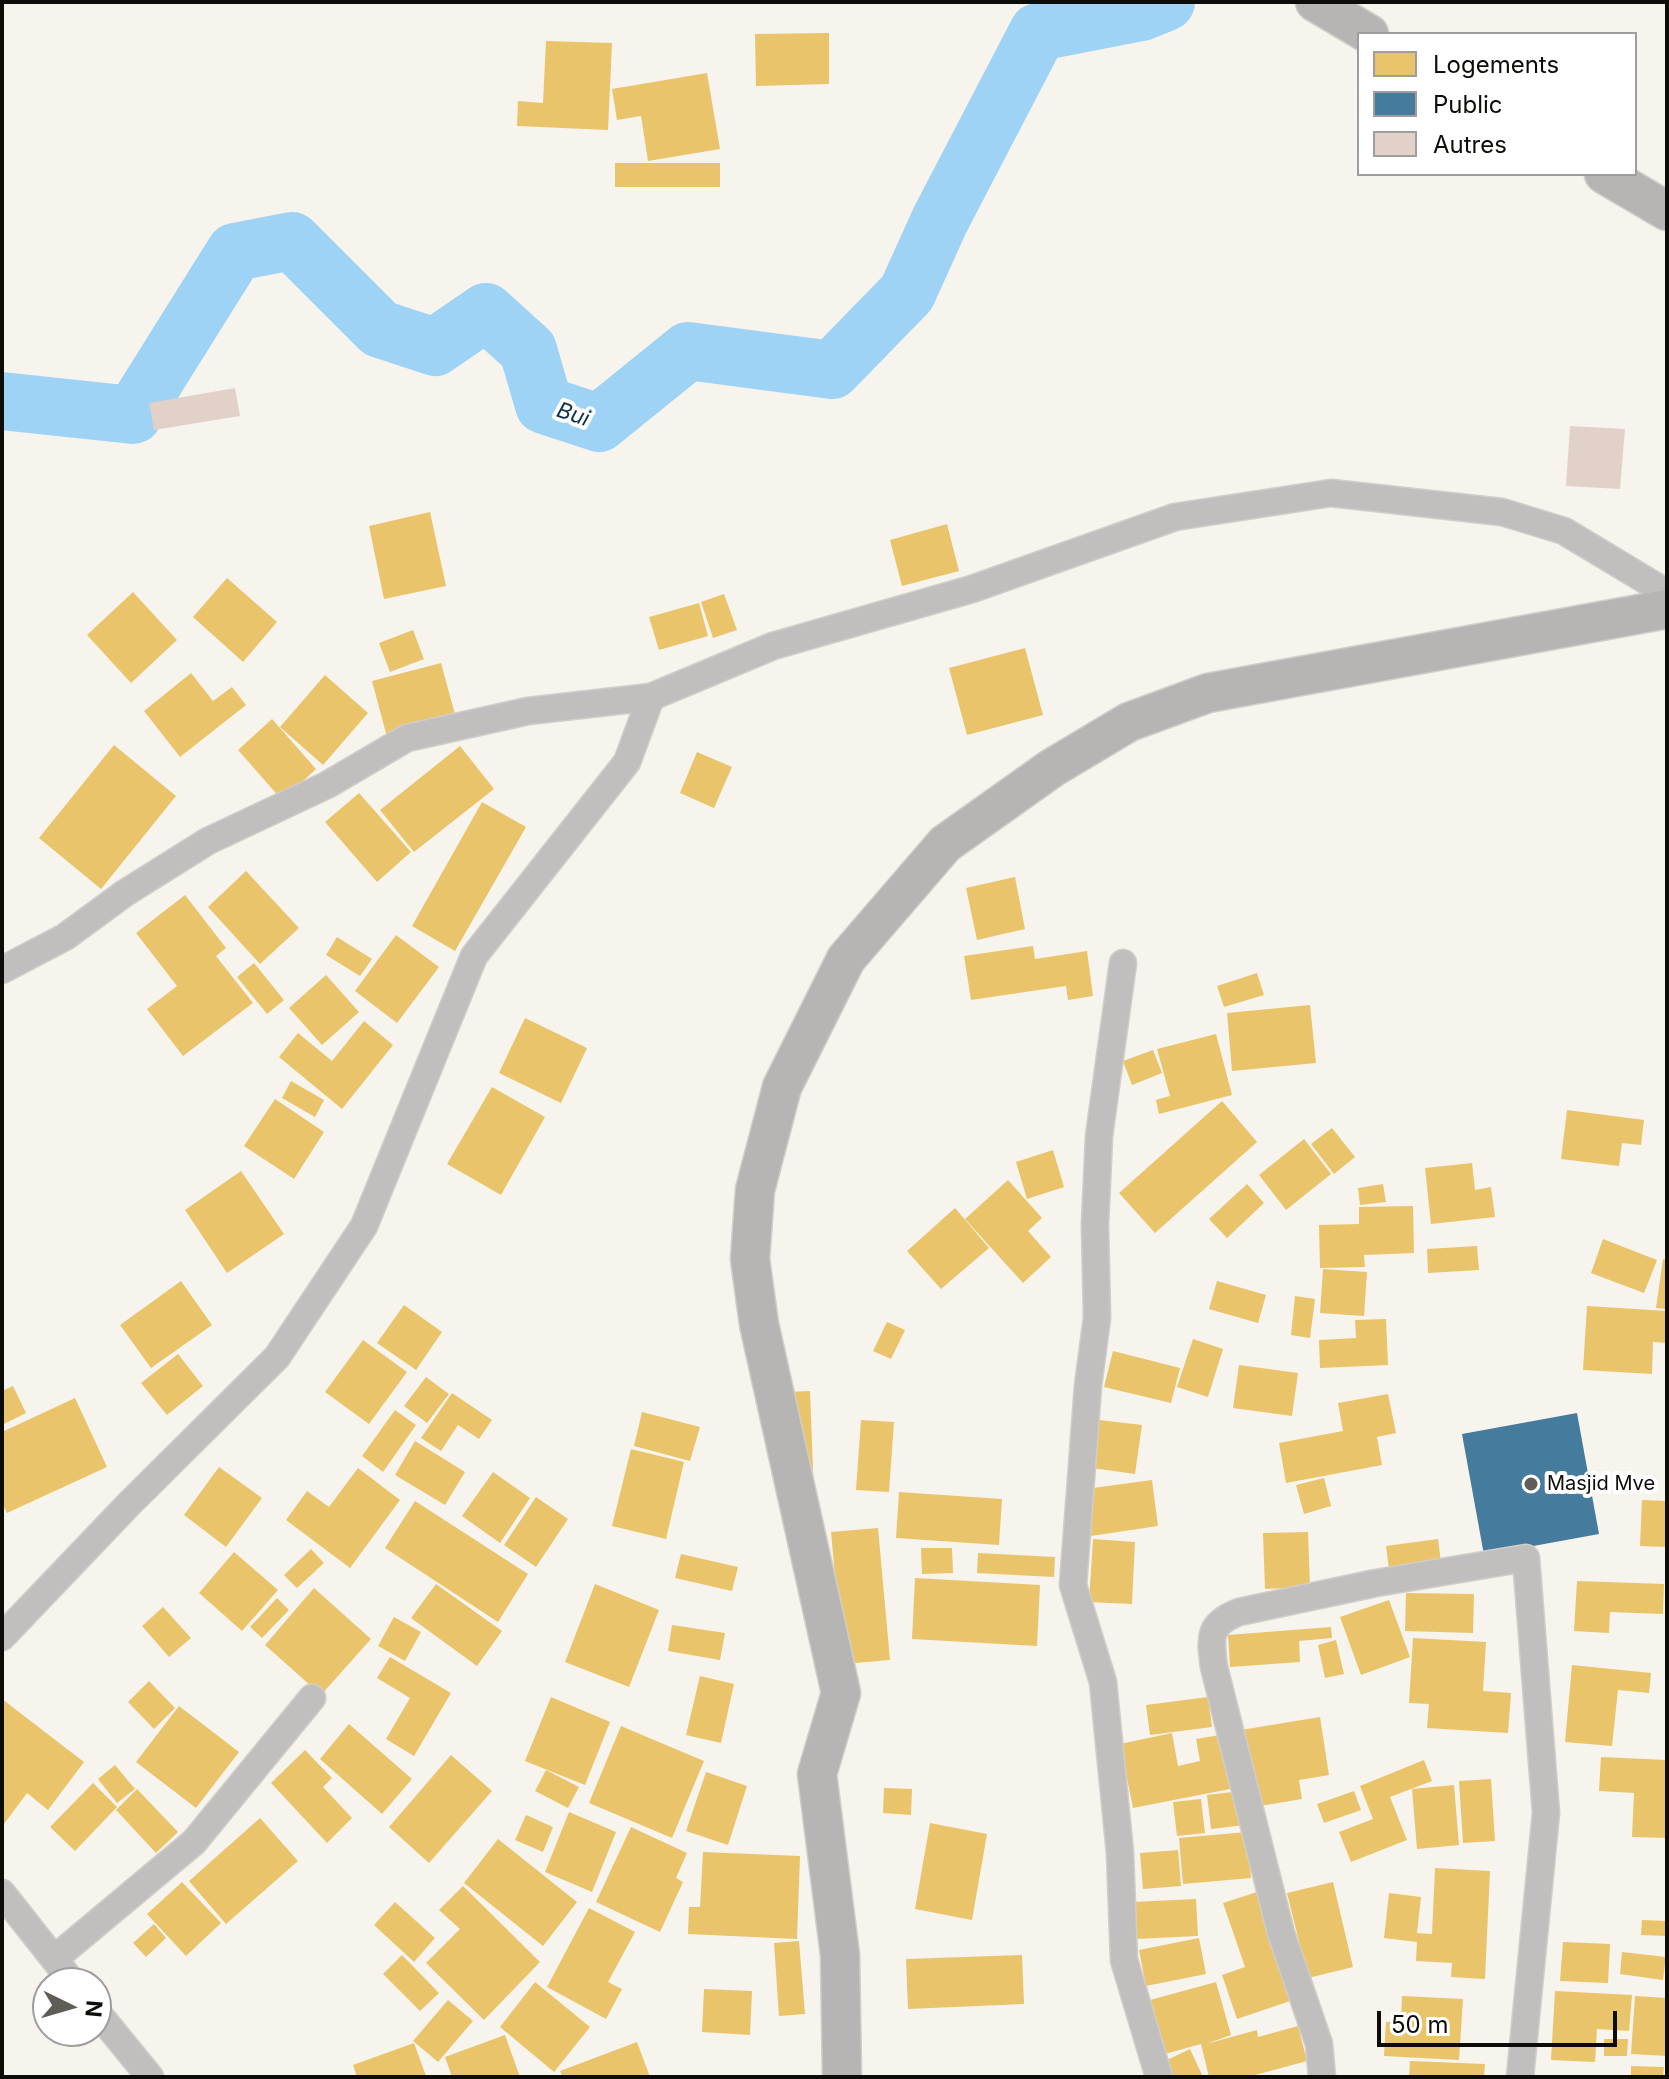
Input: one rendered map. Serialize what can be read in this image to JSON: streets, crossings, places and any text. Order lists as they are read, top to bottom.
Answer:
{
  "water": ["Bui"],
  "places": ["Masjid Mve"],
  "legend": ["Logements", "Public", "Autres"],
  "scale_bar": "50 m",
  "north": "right"
}
